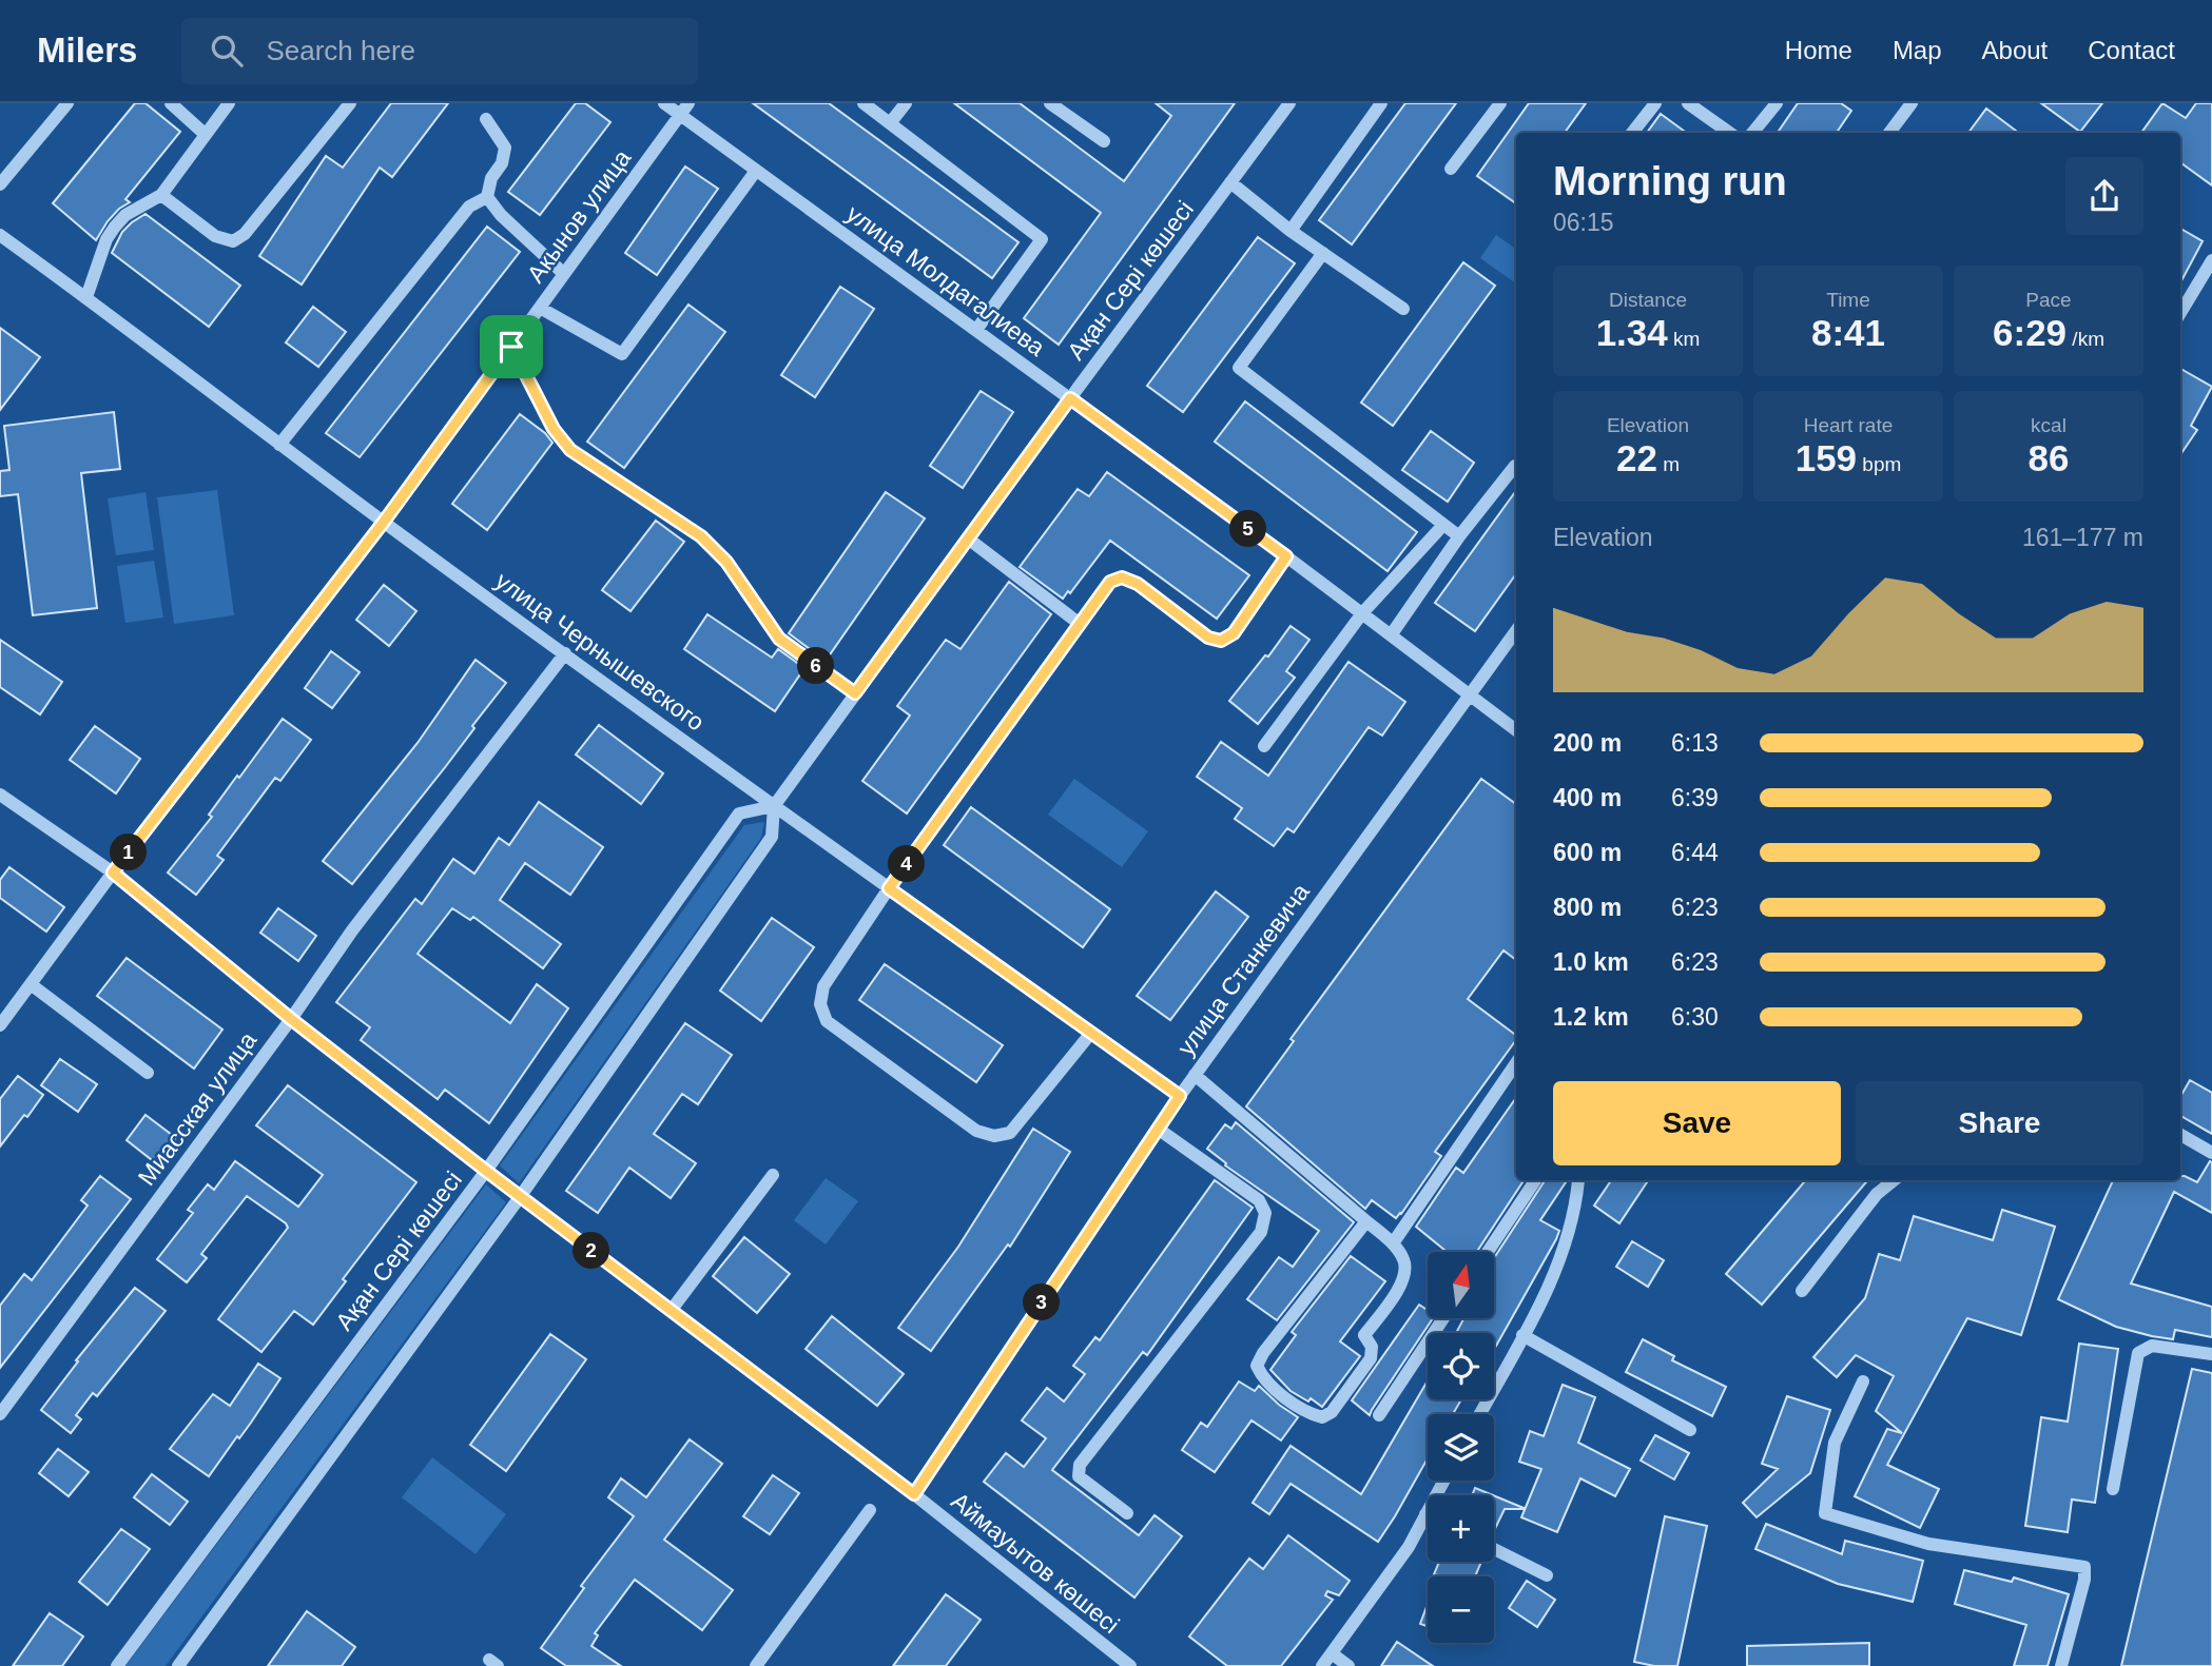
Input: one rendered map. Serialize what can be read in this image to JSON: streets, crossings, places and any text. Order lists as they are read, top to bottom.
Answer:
{
  "streets": {
    "street": [
      "Акынов улица",
      "улица Молдагалиева",
      "Ақан Сері көшесі",
      "улица Чернышевского",
      "улица Станкевича",
      "Миасская улица",
      "Аймауытов көшесі"
    ]
  },
  "crossings": [
    ["Акынов улица", "улица Молдагалиева"],
    ["Акынов улица", "улица Чернышевского"],
    ["Акынов улица", "Аймауытов көшесі"],
    ["улица Молдагалиева", "Ақан Сері көшесі"],
    ["улица Молдагалиева", "улица Станкевича"],
    ["Ақан Сері көшесі", "улица Чернышевского"],
    ["Ақан Сері көшесі", "Аймауытов көшесі"],
    ["улица Чернышевского", "улица Станкевича"],
    ["улица Чернышевского", "Миасская улица"],
    ["улица Станкевича", "Аймауытов көшесі"],
    ["Миасская улица", "Аймауытов көшесі"]
  ],
  "north": "top",
  "page": {
    "header": "Milers",
    "search": "Search here",
    "nav": [
      "Home",
      "Map",
      "About",
      "Contact"
    ],
    "heading": ["Morning run", "06:15"],
    "stats": [
      ["Distance", "1.34 km"],
      ["Time", "8:41"],
      ["Pace", "6:29 /km"],
      ["Elevation", "22 m"],
      ["Heart rate", "159 bpm"],
      ["kcal", "86"]
    ],
    "chart": ["Elevation", "161–177 m"],
    "pins": [
      "5",
      "6",
      "1",
      "4",
      "2",
      "3"
    ],
    "list": [
      {
        "name": "200 m",
        "note": "6:13"
      },
      {
        "name": "400 m",
        "note": "6:39"
      },
      {
        "name": "600 m",
        "note": "6:44"
      },
      {
        "name": "800 m",
        "note": "6:23"
      },
      {
        "name": "1.0 km",
        "note": "6:23"
      },
      {
        "name": "1.2 km",
        "note": "6:30"
      }
    ],
    "buttons": ["Save", "Share"],
    "map_buttons": ["+", "−"]
  }
}
